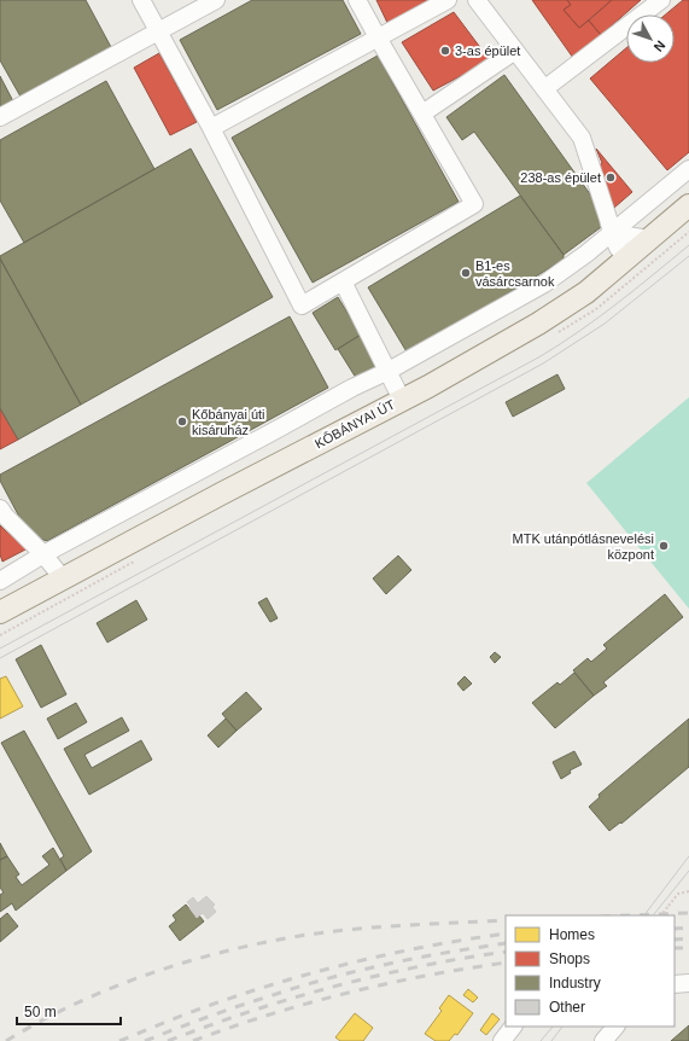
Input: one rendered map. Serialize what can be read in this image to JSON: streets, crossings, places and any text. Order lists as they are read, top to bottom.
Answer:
{
  "streets": {
    "main road": ["KŐBÁNYAI ÚT"]
  },
  "places": [
    "3-as épület",
    "238-as épület",
    "B1-es vásárcsarnok",
    "Kőbányai úti kisáruház",
    "MTK utánpótlásnevelési központ"
  ],
  "legend": [
    "Homes",
    "Shops",
    "Industry",
    "Other"
  ],
  "scale_bar": "50 m",
  "north": "bottom right"
}
